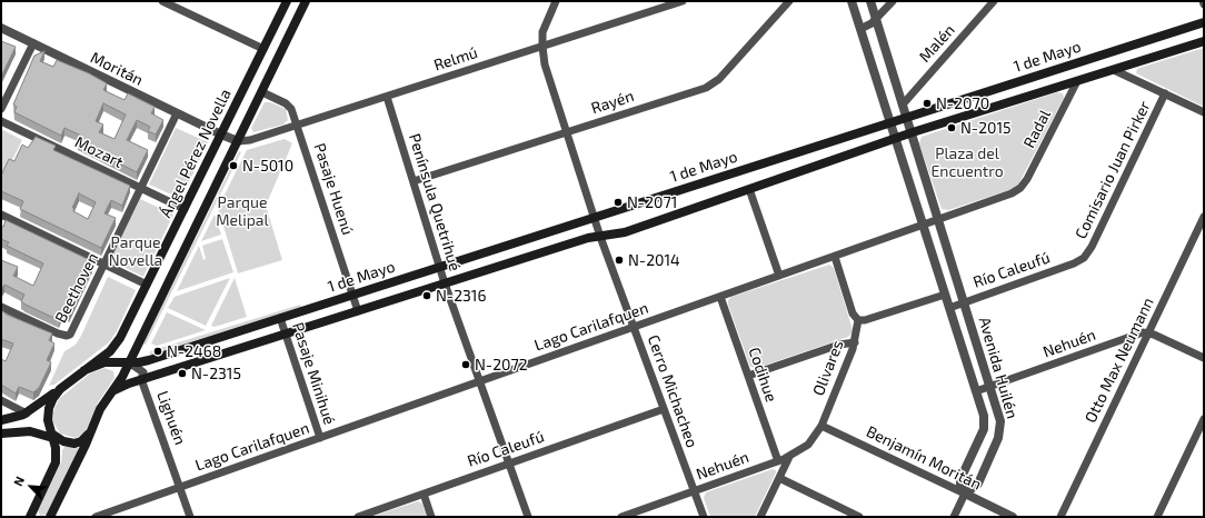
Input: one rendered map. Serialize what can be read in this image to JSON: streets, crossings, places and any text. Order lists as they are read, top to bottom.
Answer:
{
  "streets": {
    "main road": ["1 de Mayo", "Ángel Pérez Novella"],
    "street": [
      "Malén",
      "Relmú",
      "Moritán",
      "Rayén",
      "Radal",
      "Mozart",
      "Comisario Juan Pirker",
      "Pasaje Huenú",
      "Península Quetrihué",
      "Río Caleufú",
      "Beethoven",
      "Lago Carilafquen",
      "Nehuén",
      "Otto Max Neumann",
      "Olivares",
      "Avenida Huilén",
      "Pasaje Minihué",
      "Codihue",
      "Cerro Michacheo",
      "Lighuén",
      "Benjamín Moritán"
    ]
  },
  "crossings": [
    ["Malén", "Avenida Huilén"],
    ["1 de Mayo", "Radal"],
    ["1 de Mayo", "Ángel Pérez Novella"],
    ["1 de Mayo", "Pasaje Huenú"],
    ["1 de Mayo", "Península Quetrihué"],
    ["1 de Mayo", "Avenida Huilén"],
    ["1 de Mayo", "Pasaje Minihué"],
    ["1 de Mayo", "Cerro Michacheo"],
    ["1 de Mayo", "Lighuén"],
    ["Relmú", "Ángel Pérez Novella"],
    ["Relmú", "Pasaje Huenú"],
    ["Relmú", "Península Quetrihué"],
    ["Relmú", "Cerro Michacheo"],
    ["Moritán", "Ángel Pérez Novella"],
    ["Moritán", "Beethoven"],
    ["Rayén", "Península Quetrihué"],
    ["Rayén", "Cerro Michacheo"],
    ["Radal", "Lago Carilafquen"],
    ["Mozart", "Ángel Pérez Novella"],
    ["Mozart", "Beethoven"],
    ["Ángel Pérez Novella", "Pasaje Huenú"],
    ["Ángel Pérez Novella", "Lighuén"],
    ["Comisario Juan Pirker", "Río Caleufú"],
    ["Península Quetrihué", "Río Caleufú"],
    ["Península Quetrihué", "Lago Carilafquen"],
    ["Río Caleufú", "Avenida Huilén"],
    ["Río Caleufú", "Cerro Michacheo"],
    ["Lago Carilafquen", "Avenida Huilén"],
    ["Lago Carilafquen", "Pasaje Minihué"],
    ["Lago Carilafquen", "Codihue"],
    ["Lago Carilafquen", "Cerro Michacheo"],
    ["Lago Carilafquen", "Lighuén"],
    ["Nehuén", "Otto Max Neumann"],
    ["Nehuén", "Olivares"],
    ["Nehuén", "Avenida Huilén"],
    ["Nehuén", "Codihue"],
    ["Nehuén", "Cerro Michacheo"],
    ["Nehuén", "Benjamín Moritán"],
    ["Olivares", "Benjamín Moritán"],
    ["Avenida Huilén", "Benjamín Moritán"]
  ],
  "parks": ["Plaza del Encuentro", "Parque Melipal", "Parque Novella"],
  "places": [
    "N-2070",
    "N-2015",
    "N-5010",
    "N-2071",
    "N-2014",
    "N-2316",
    "N-2468",
    "N-2072",
    "N-2315"
  ],
  "north": "top left"
}
